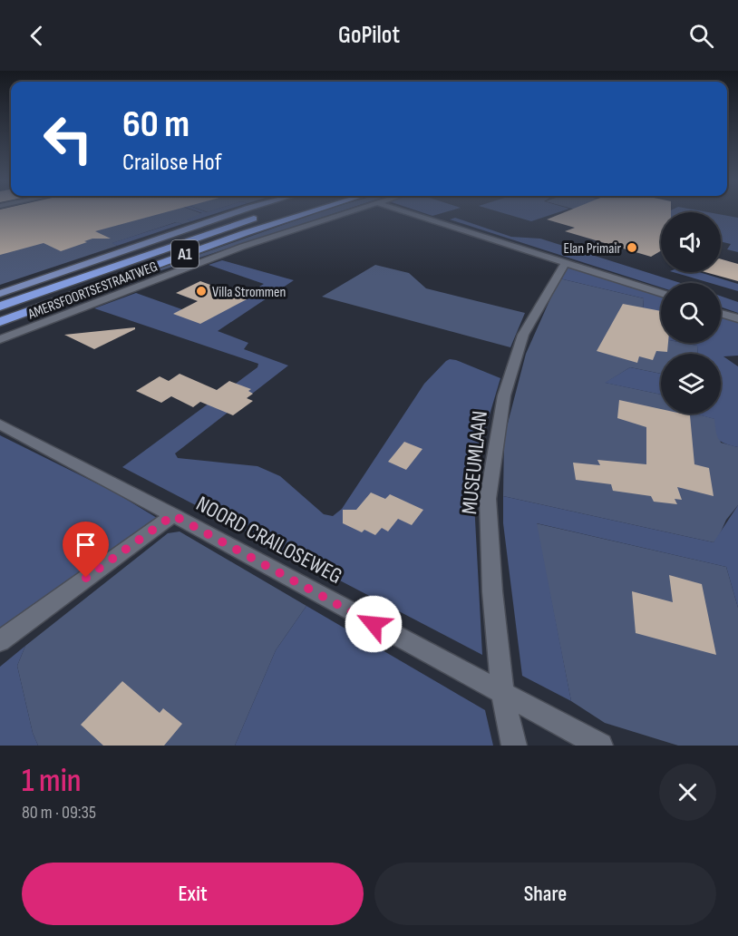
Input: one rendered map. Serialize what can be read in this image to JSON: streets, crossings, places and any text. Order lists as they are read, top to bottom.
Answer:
{
  "streets": {
    "highway": ["A1"],
    "main road": ["AMERSFOORTSESTRAATWEG"],
    "street": ["MUSEUMLAAN", "NOORD CRAILOSEWEG"]
  },
  "crossings": [
    ["MUSEUMLAAN", "NOORD CRAILOSEWEG"]
  ],
  "places": ["Elan Primair", "Villa Strommen"],
  "page": {
    "header": "GoPilot",
    "turn": ["60 m", "Crailose Hof"],
    "heading": ["1 min", "80 m · 09:35"],
    "buttons": ["Exit", "Share"]
  }
}
